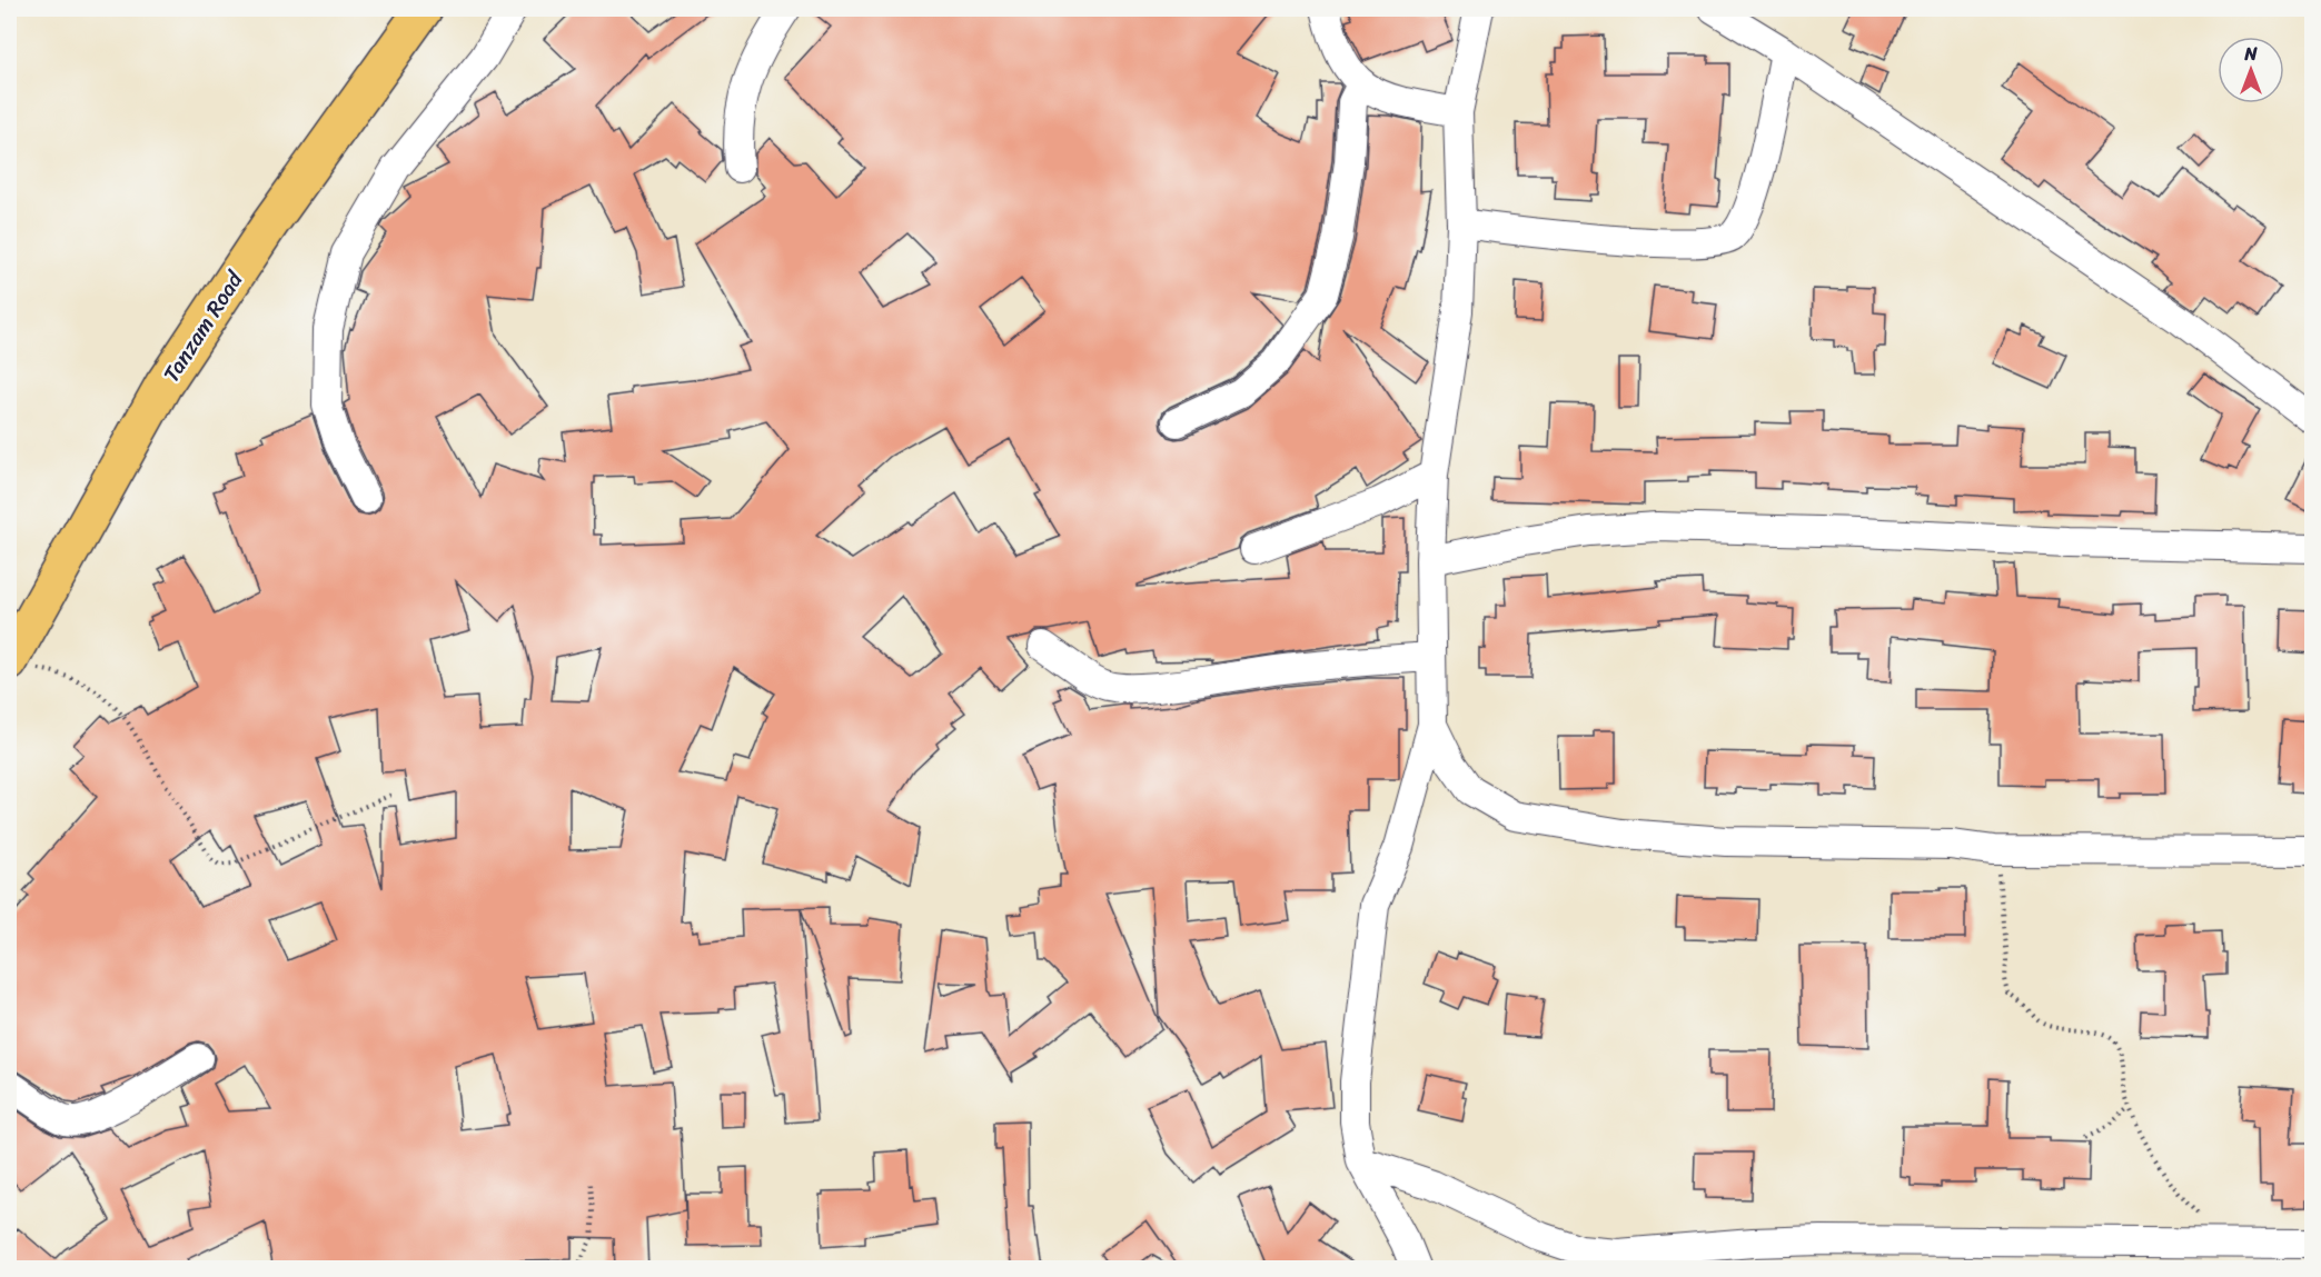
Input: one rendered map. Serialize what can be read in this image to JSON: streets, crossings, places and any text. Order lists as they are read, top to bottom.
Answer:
{
  "streets": {
    "highway": ["Tanzam Road"]
  },
  "north": "top"
}
